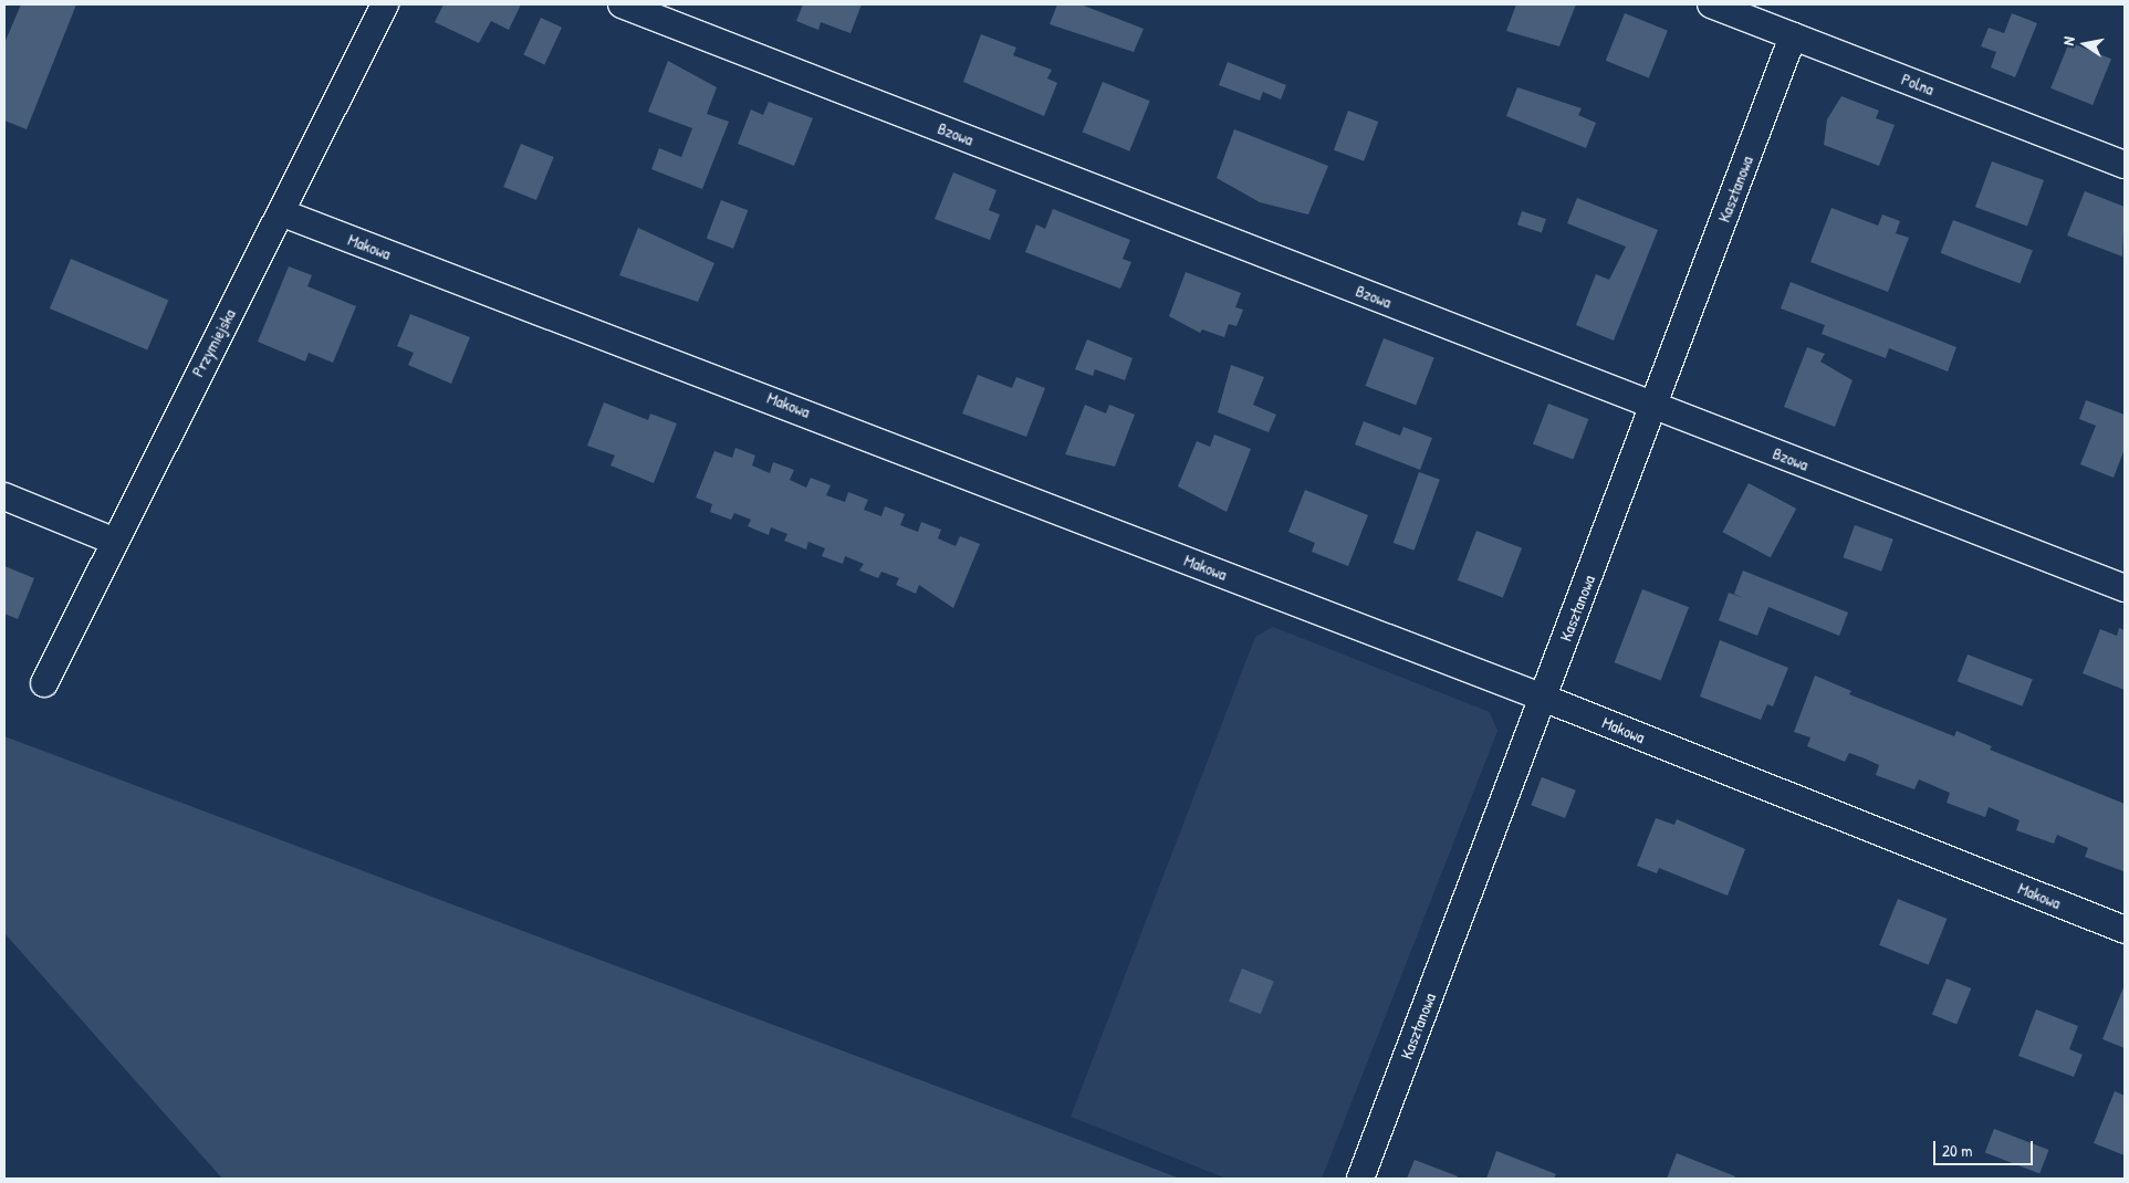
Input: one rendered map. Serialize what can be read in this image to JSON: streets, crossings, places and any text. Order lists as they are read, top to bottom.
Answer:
{
  "streets": {
    "street": [
      "Polna",
      "Bzowa",
      "Kasztanowa",
      "Makowa",
      "Przymiejska"
    ]
  },
  "crossings": [
    ["Polna", "Kasztanowa"],
    ["Bzowa", "Kasztanowa"],
    ["Kasztanowa", "Makowa"],
    ["Makowa", "Przymiejska"]
  ],
  "scale_bar": "20 m",
  "north": "left"
}
